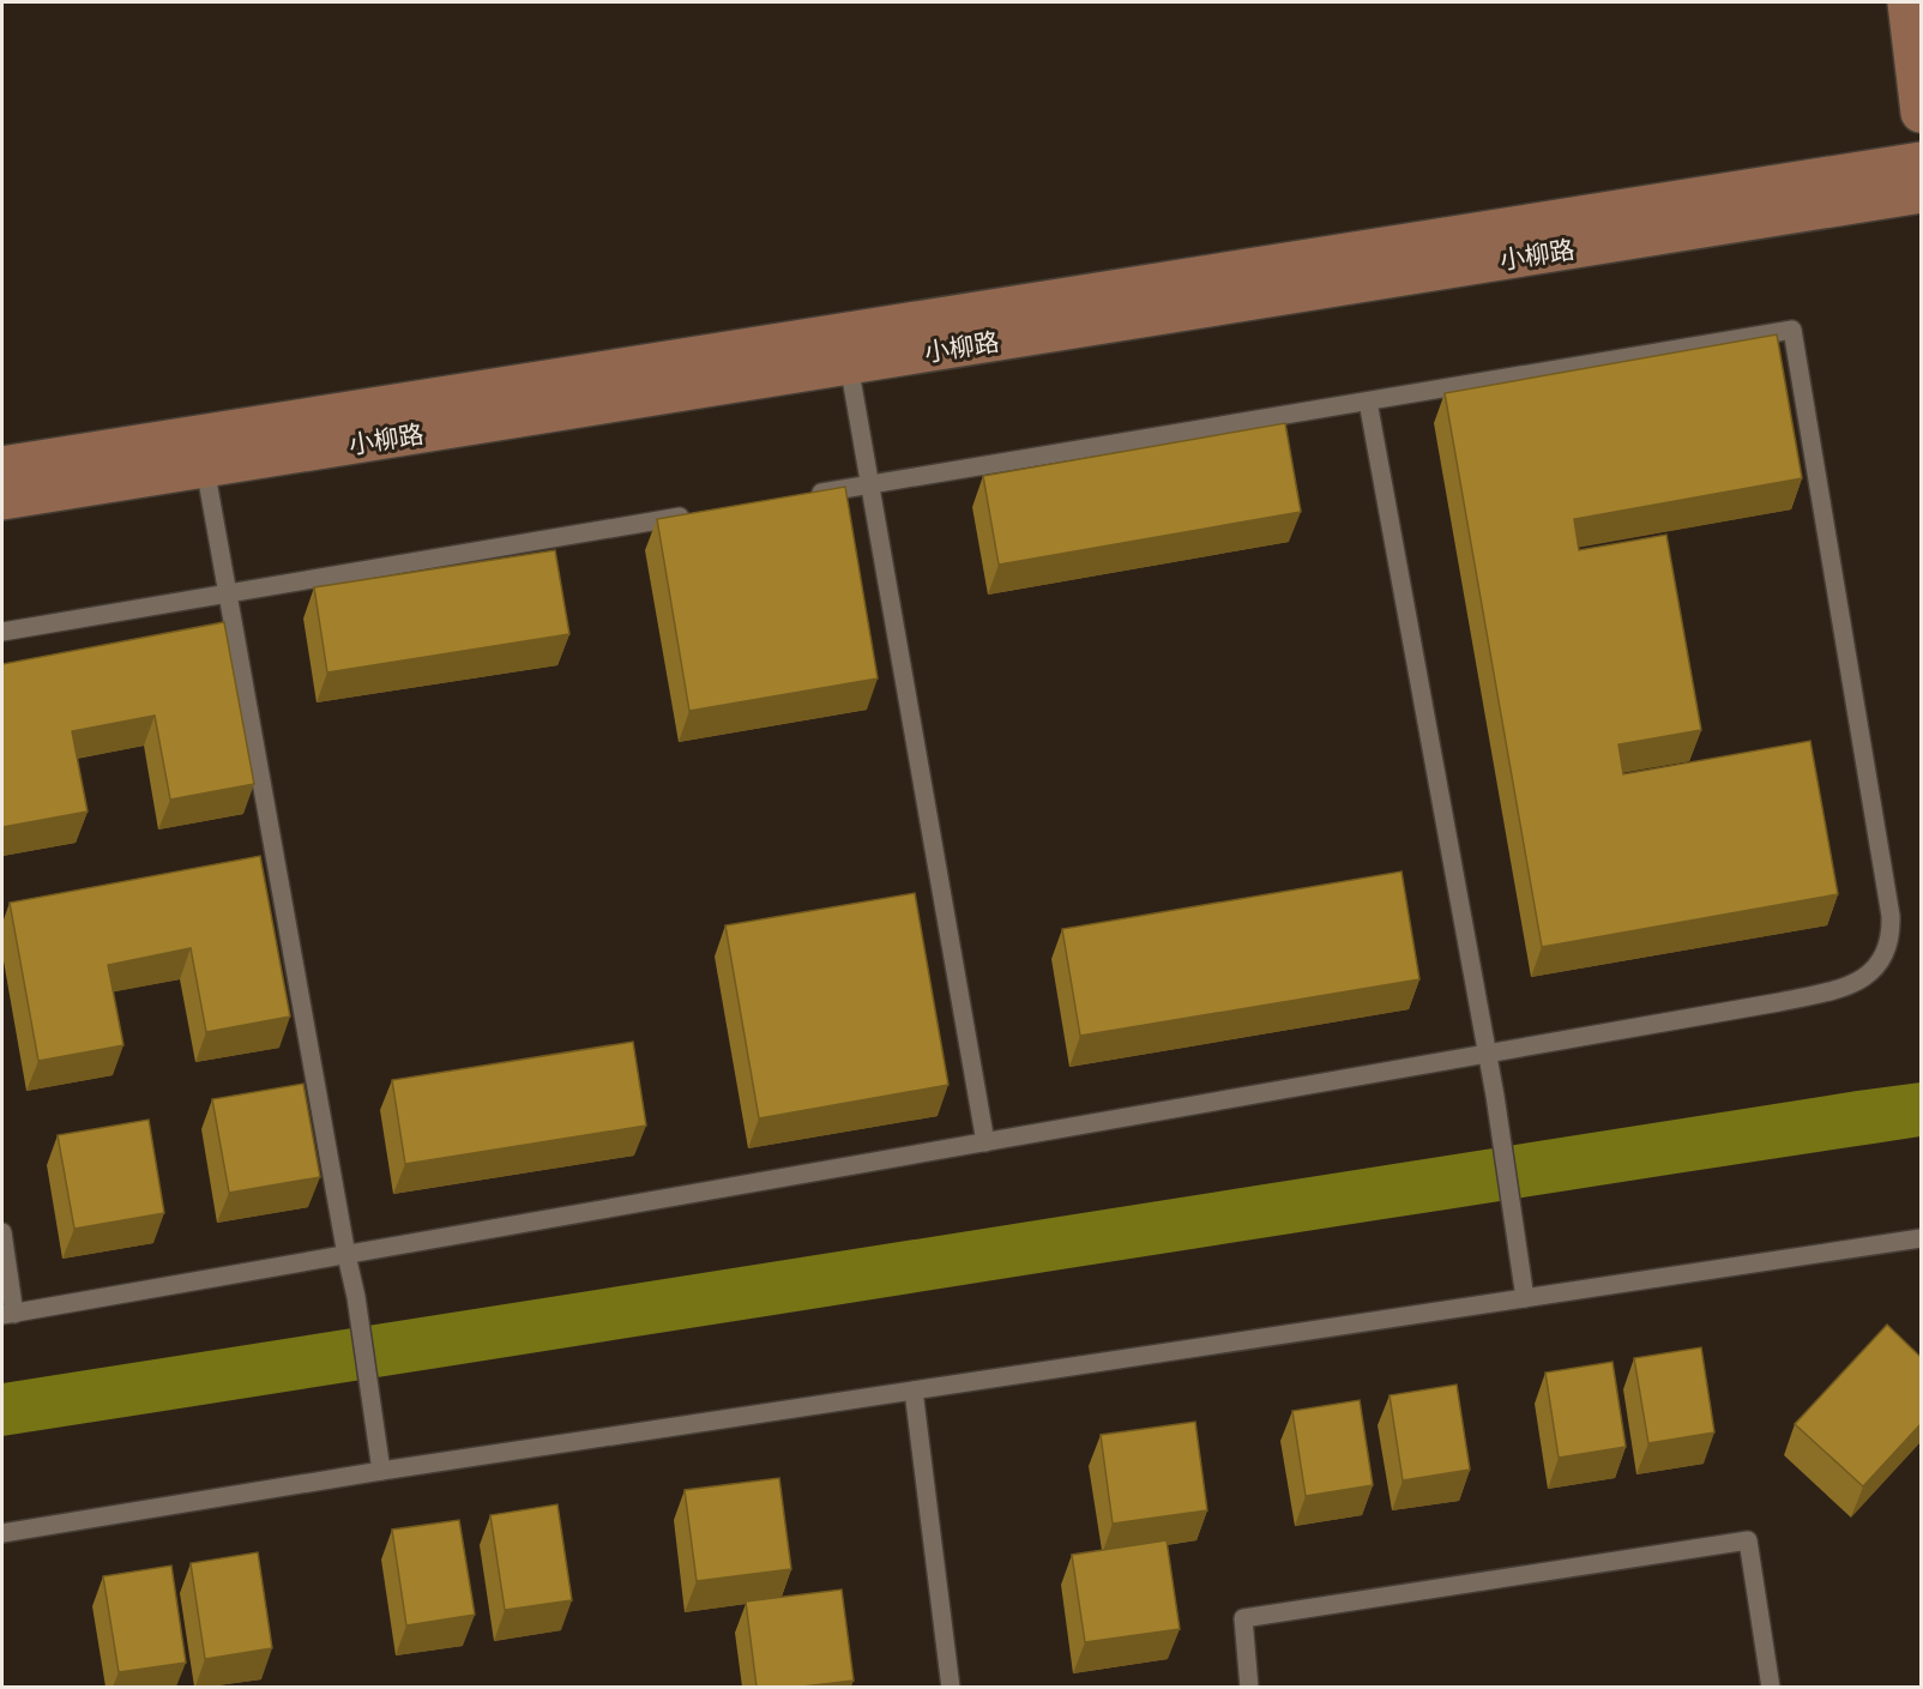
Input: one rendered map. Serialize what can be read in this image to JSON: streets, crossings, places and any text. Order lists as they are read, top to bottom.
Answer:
{
  "streets": {
    "street": ["小柳路"]
  }
}
